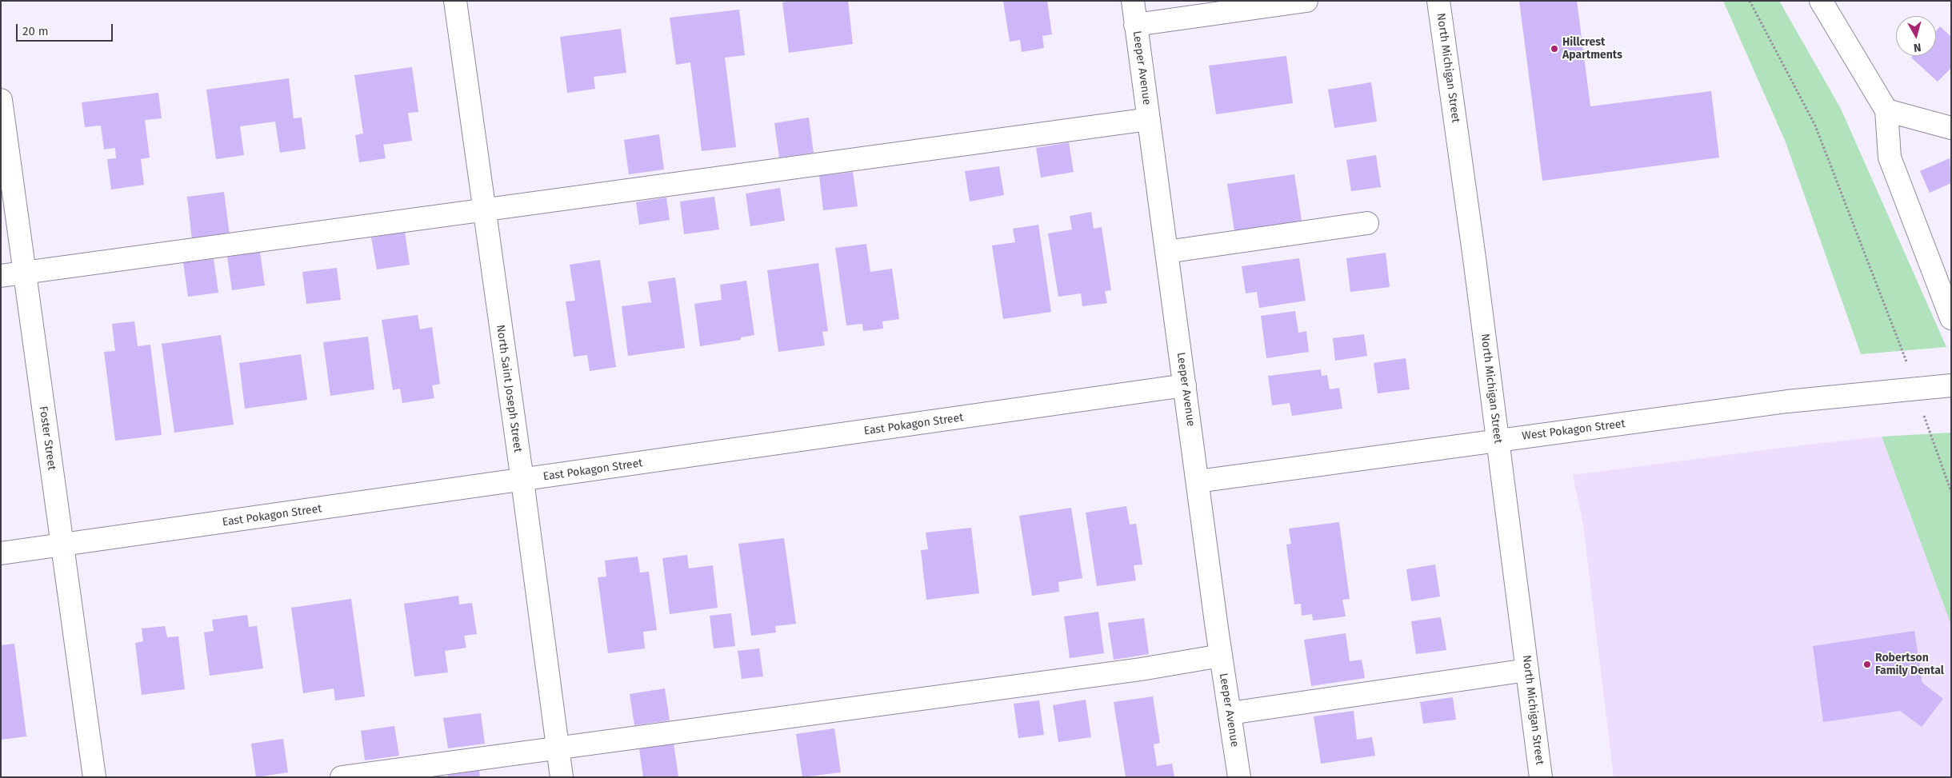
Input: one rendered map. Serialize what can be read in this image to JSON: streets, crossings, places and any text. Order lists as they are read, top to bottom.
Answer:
{
  "streets": {
    "street": [
      "Leeper Avenue",
      "North Michigan Street",
      "North Saint Joseph Street",
      "East Pokagon Street",
      "West Pokagon Street",
      "Foster Street"
    ]
  },
  "crossings": [
    ["Leeper Avenue", "East Pokagon Street"],
    ["Leeper Avenue", "West Pokagon Street"],
    ["North Michigan Street", "West Pokagon Street"],
    ["North Saint Joseph Street", "East Pokagon Street"],
    ["East Pokagon Street", "Foster Street"]
  ],
  "places": ["Hillcrest Apartments", "Robertson Family Dental"],
  "scale_bar": "20 m",
  "north": "bottom"
}
